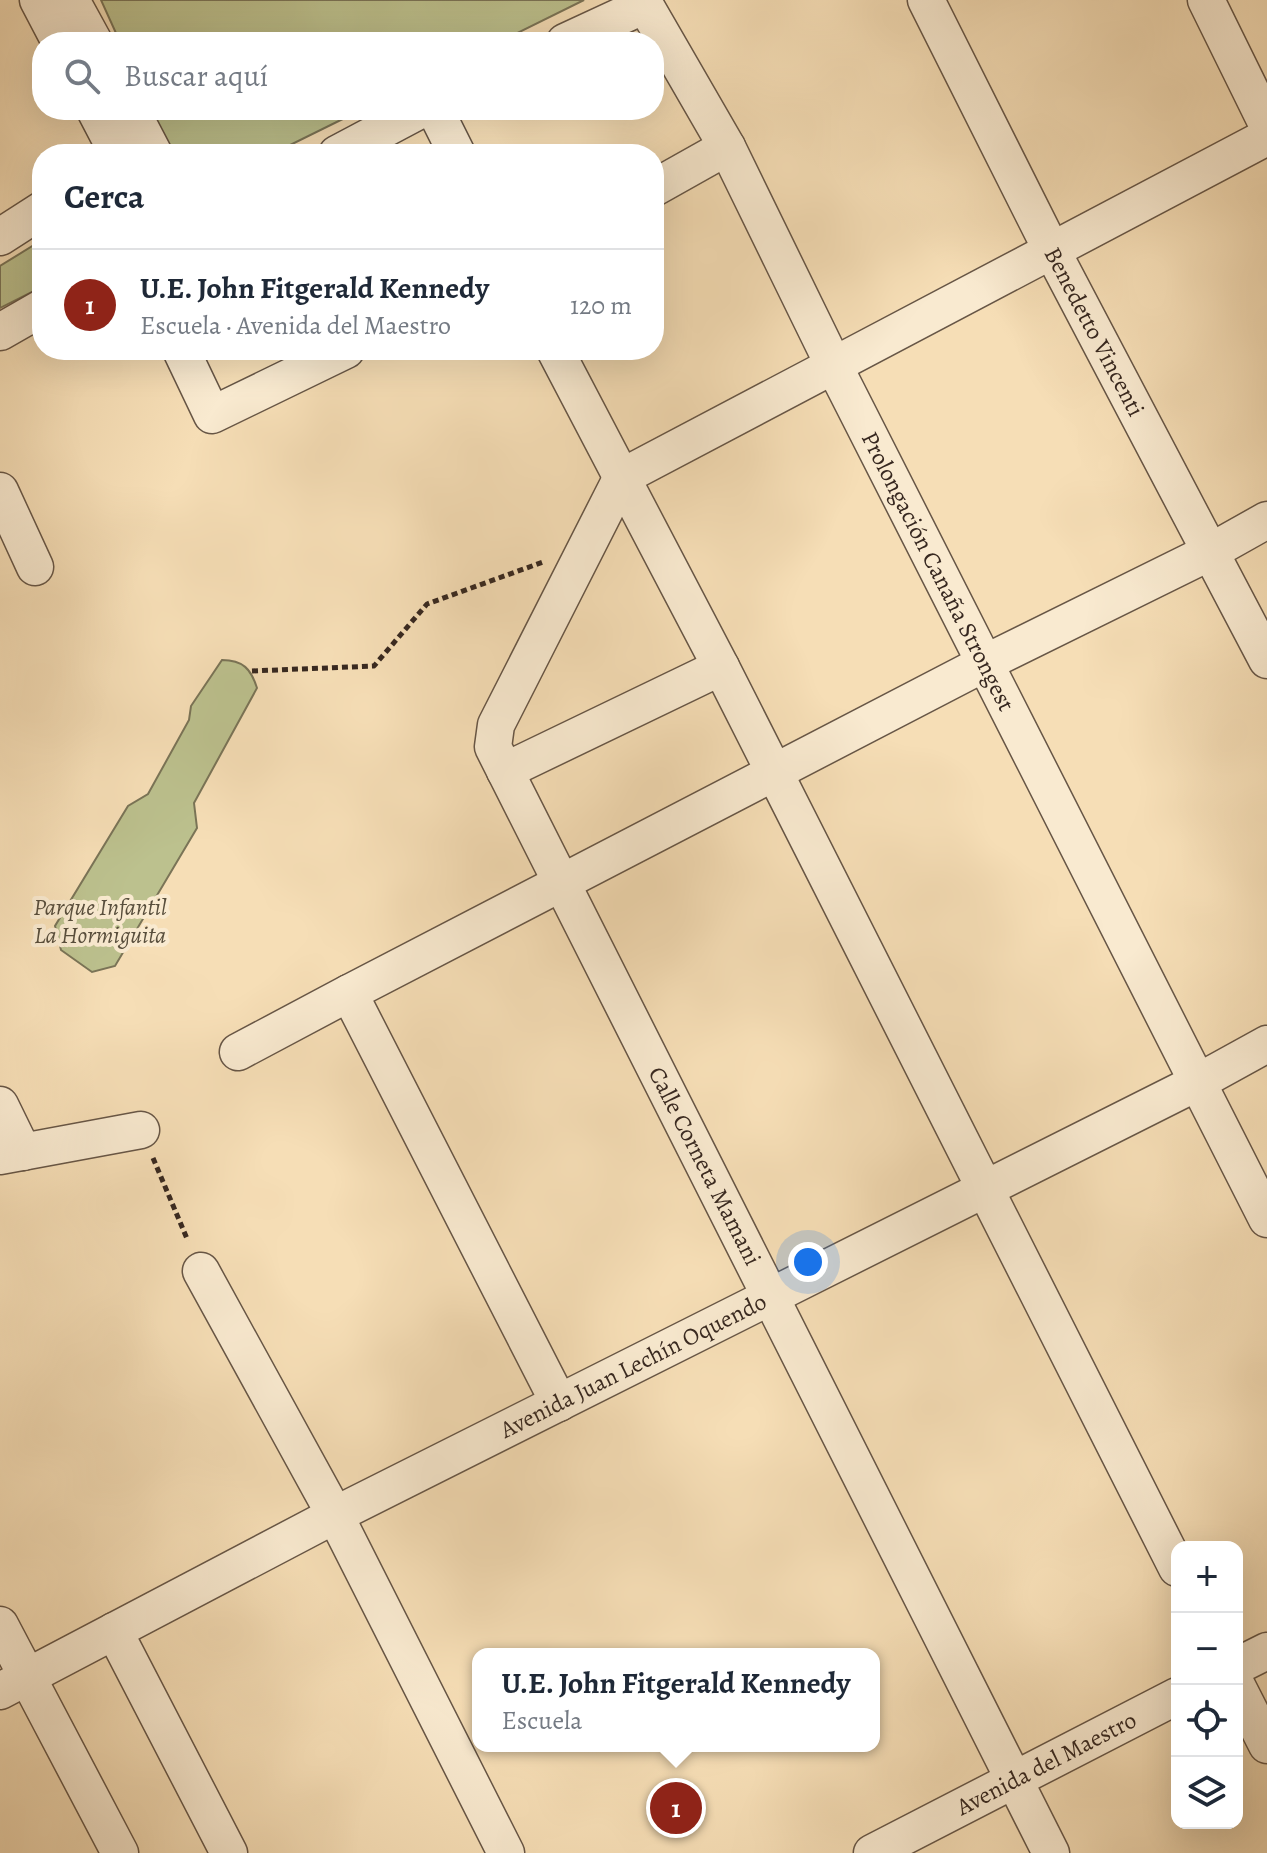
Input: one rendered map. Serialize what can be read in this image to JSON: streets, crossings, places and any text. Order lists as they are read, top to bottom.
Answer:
{
  "streets": {
    "street": [
      "Benedetto Vincenti",
      "Prolongación Canaña Strongest",
      "Calle Corneta Mamani",
      "Avenida Juan Lechín Oquendo",
      "Avenida del Maestro"
    ]
  },
  "crossings": [
    ["Prolongación Canaña Strongest", "Avenida Juan Lechín Oquendo"],
    ["Calle Corneta Mamani", "Avenida Juan Lechín Oquendo"],
    ["Calle Corneta Mamani", "Avenida del Maestro"]
  ],
  "parks": ["Parque Infantil La Hormiguita"],
  "page": {
    "search": "Buscar aquí",
    "heading": "Cerca",
    "list": [
      {
        "mark": "1",
        "name": "U.E. John Fitgerald Kennedy",
        "note": "Escuela · Avenida del Maestro",
        "value": "120 m"
      }
    ],
    "map_buttons": ["+", "−"],
    "popup": ["U.E. John Fitgerald Kennedy", "Escuela"],
    "pins": "1"
  }
}
